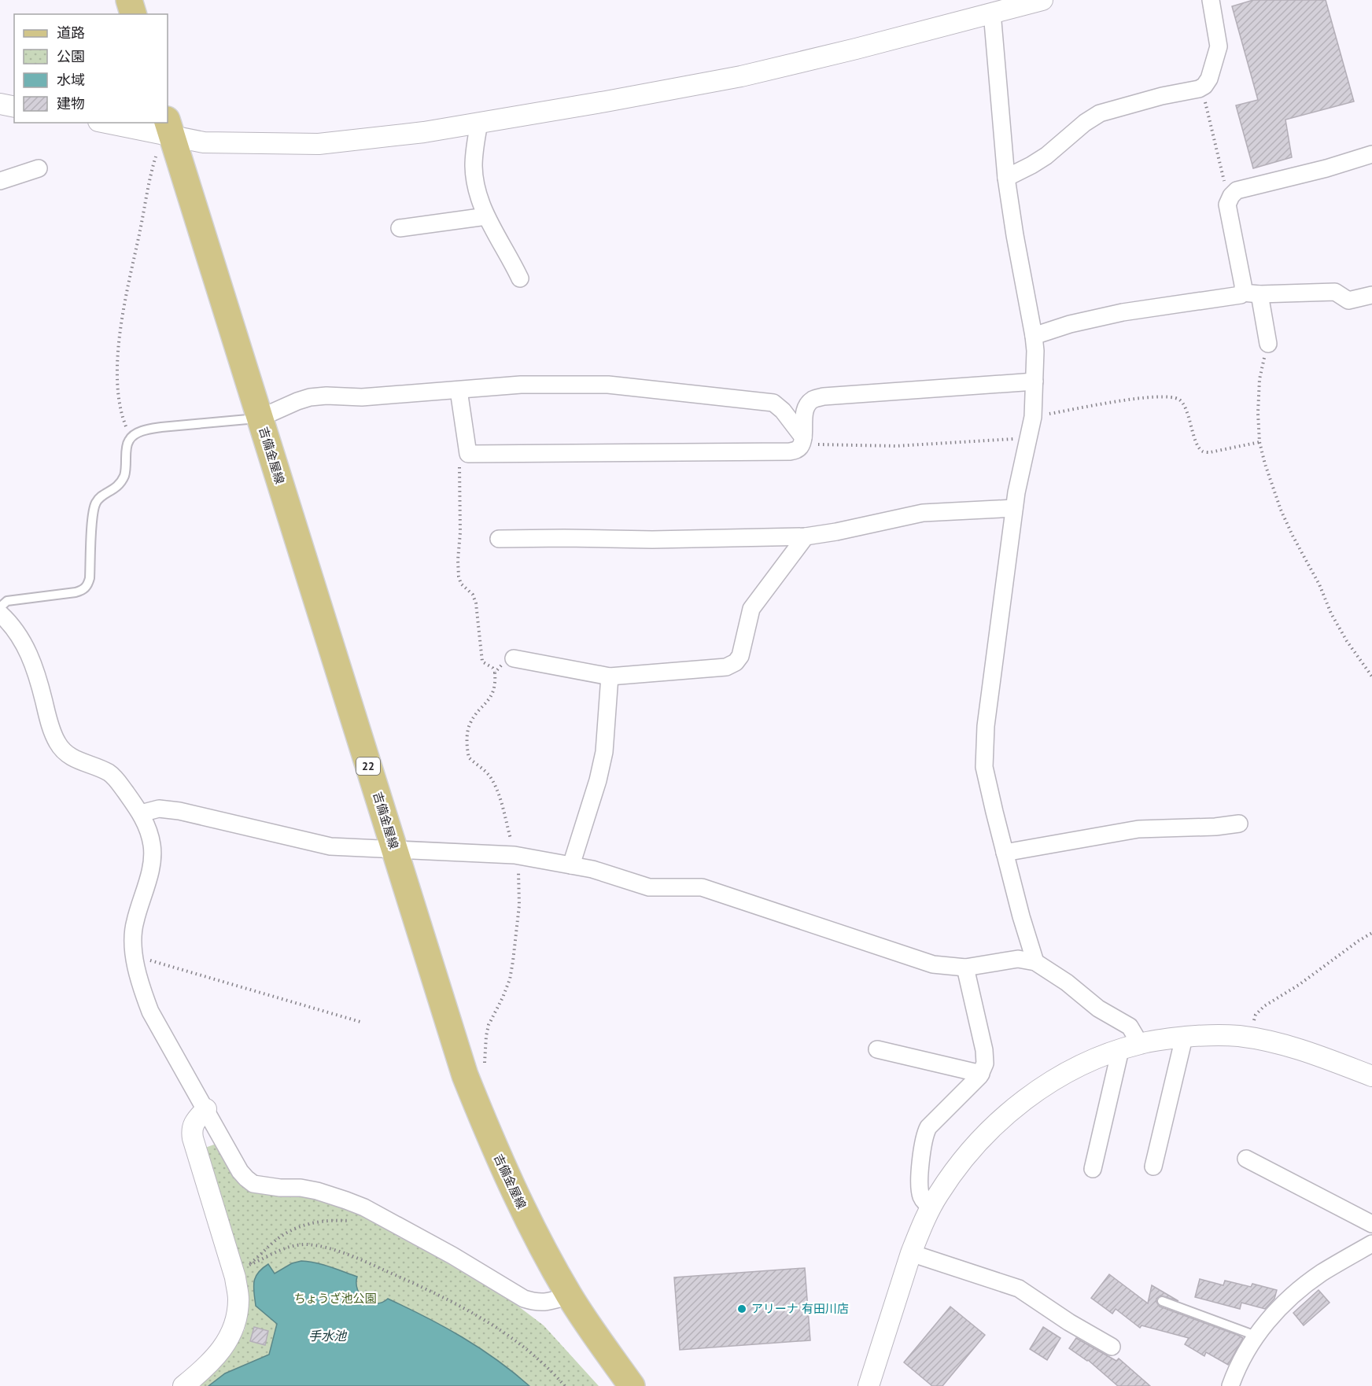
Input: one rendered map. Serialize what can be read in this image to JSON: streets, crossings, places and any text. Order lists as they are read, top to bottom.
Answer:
{
  "streets": {
    "main road": ["吉備金屋線", "22"]
  },
  "water": ["手水池"],
  "parks": ["ちょうざ池公園"],
  "places": ["アリーナ 有田川店"],
  "legend": [
    "道路",
    "公園",
    "水域",
    "建物"
  ]
}
